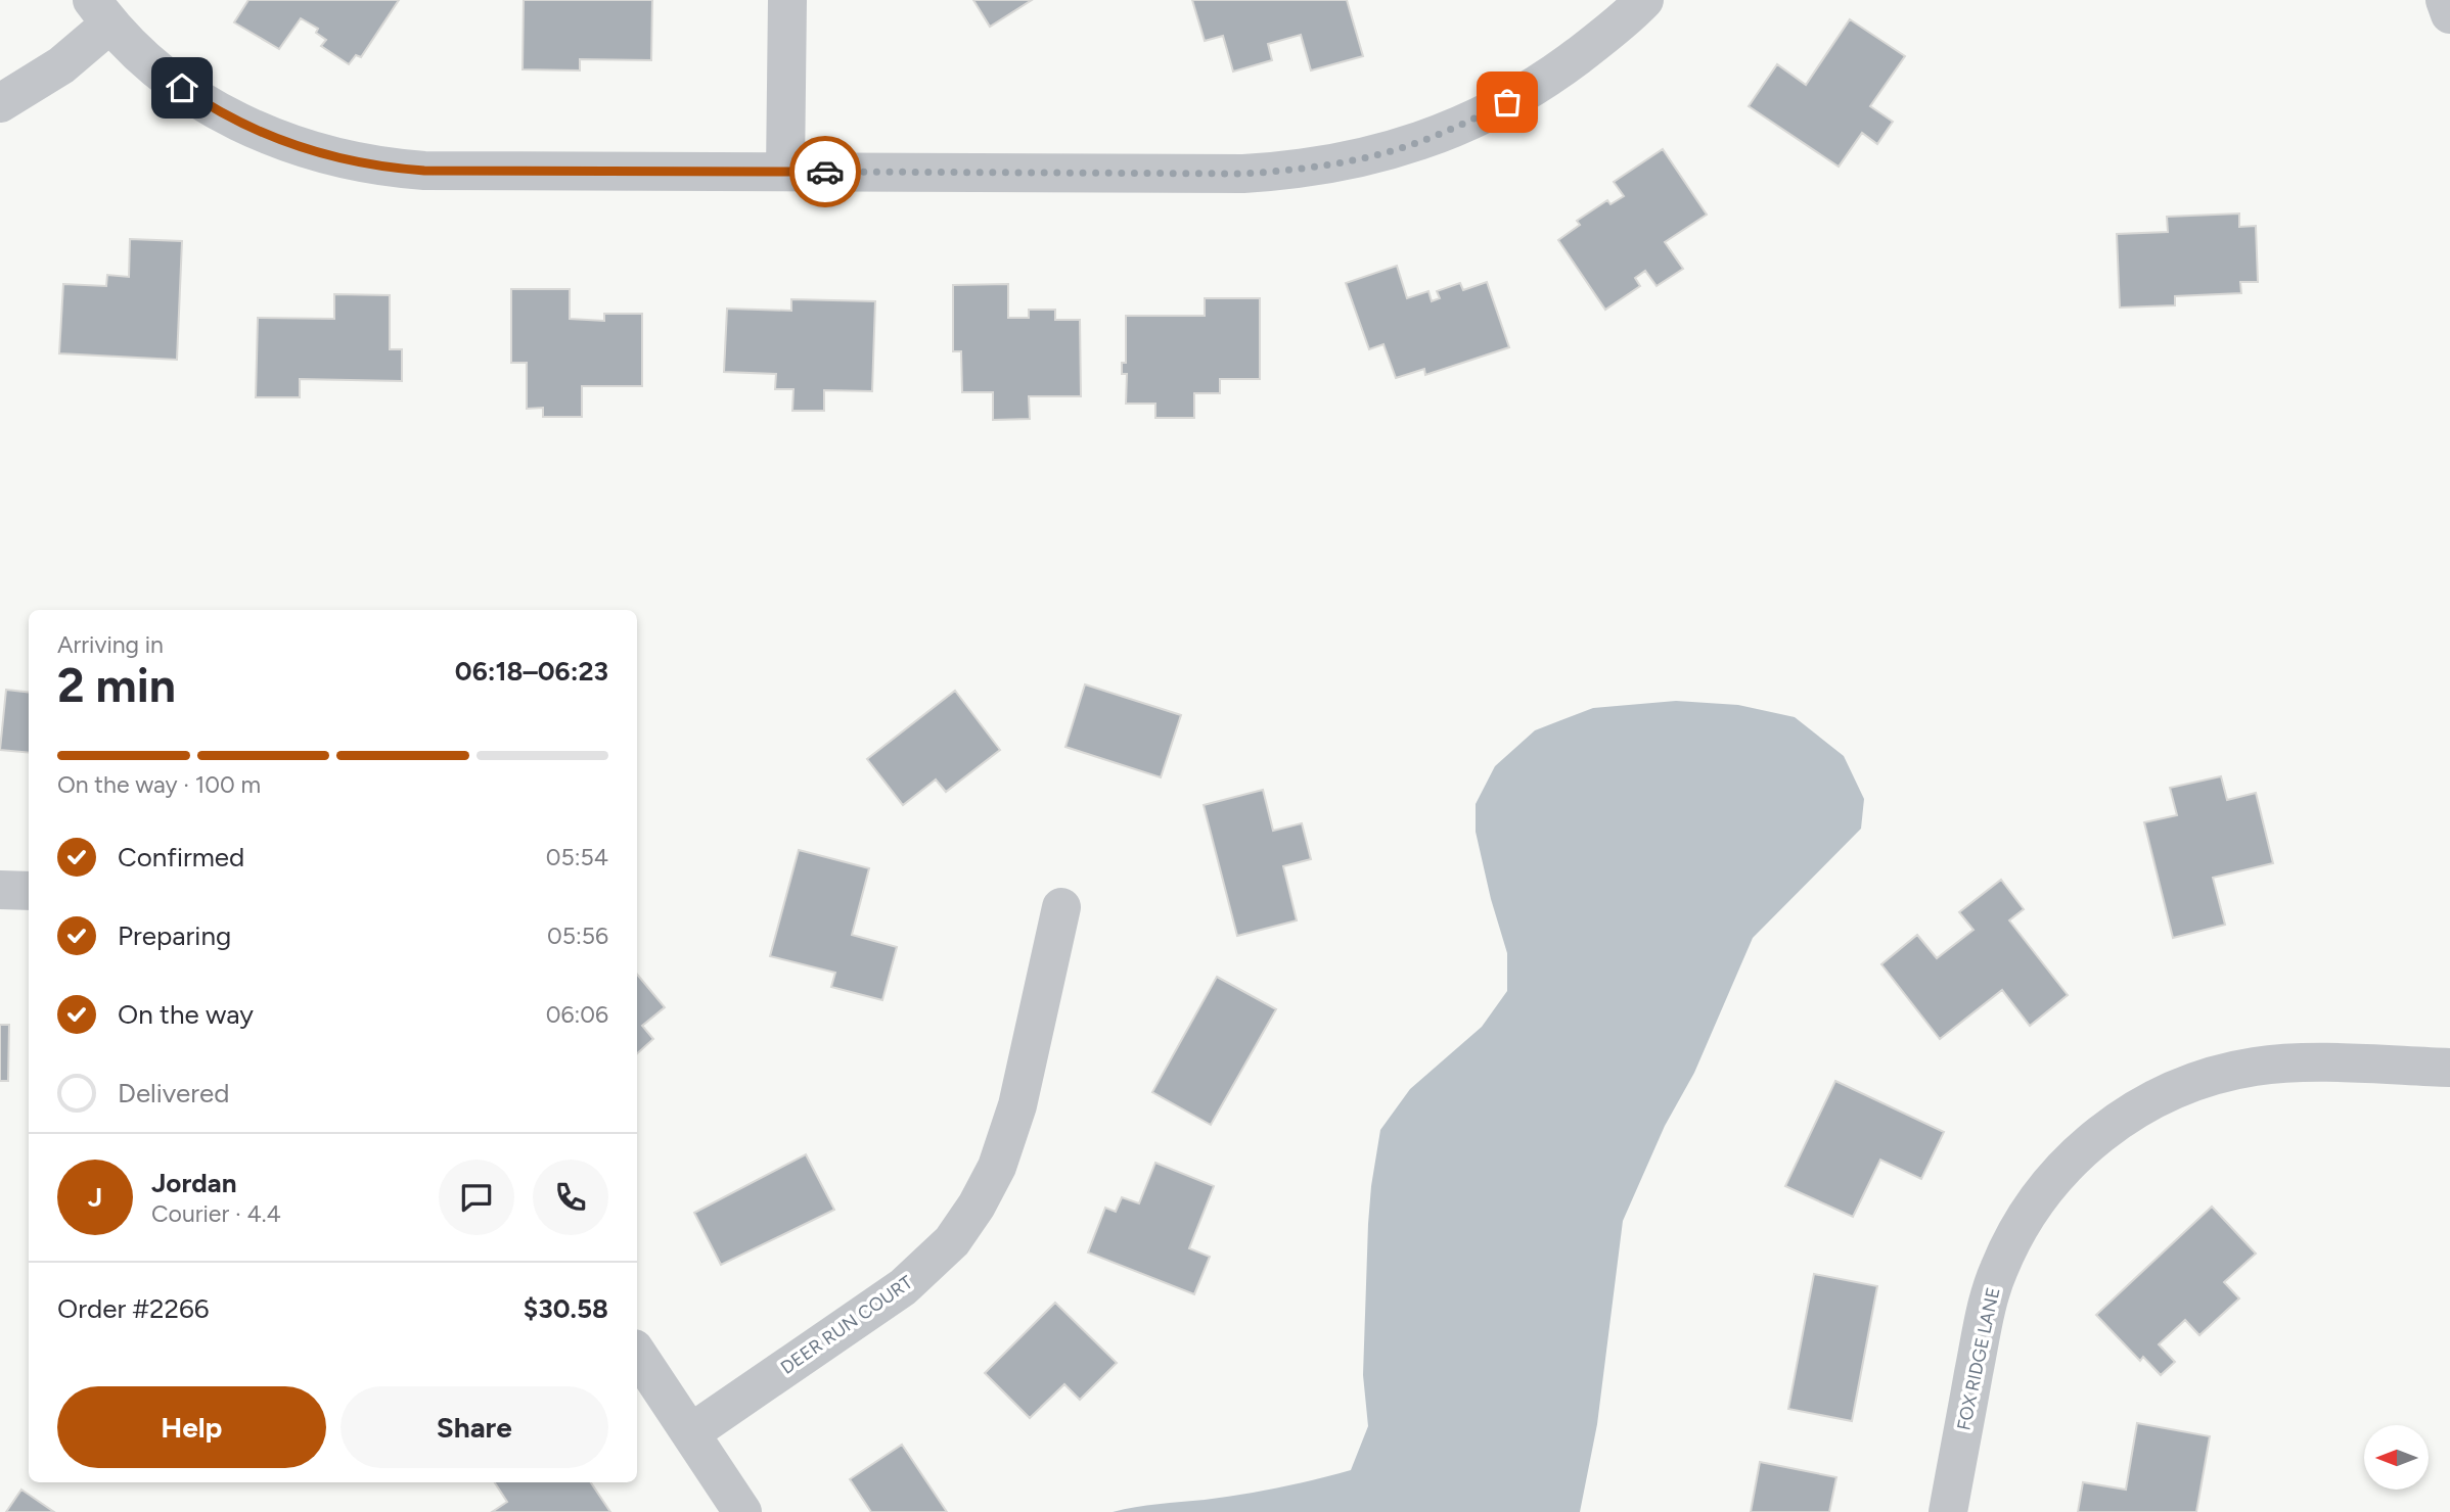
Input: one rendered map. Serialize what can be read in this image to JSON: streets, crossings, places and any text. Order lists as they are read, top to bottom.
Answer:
{
  "streets": {
    "street": ["DEER RUN COURT", "FOX RIDGE LANE"]
  },
  "north": "left",
  "page": {
    "heading": ["2 min", "Arriving in", "06:18–06:23"],
    "panel": [
      "Jordan",
      "Courier · 4.4",
      "Order #2266",
      "$30.58"
    ],
    "bar": "On the way · 100 m",
    "list": [
      ["Confirmed", "05:54"],
      ["Preparing", "05:56"],
      ["On the way", "06:06"],
      "Delivered"
    ],
    "round": "J",
    "buttons": ["Help", "Share"]
  }
}
